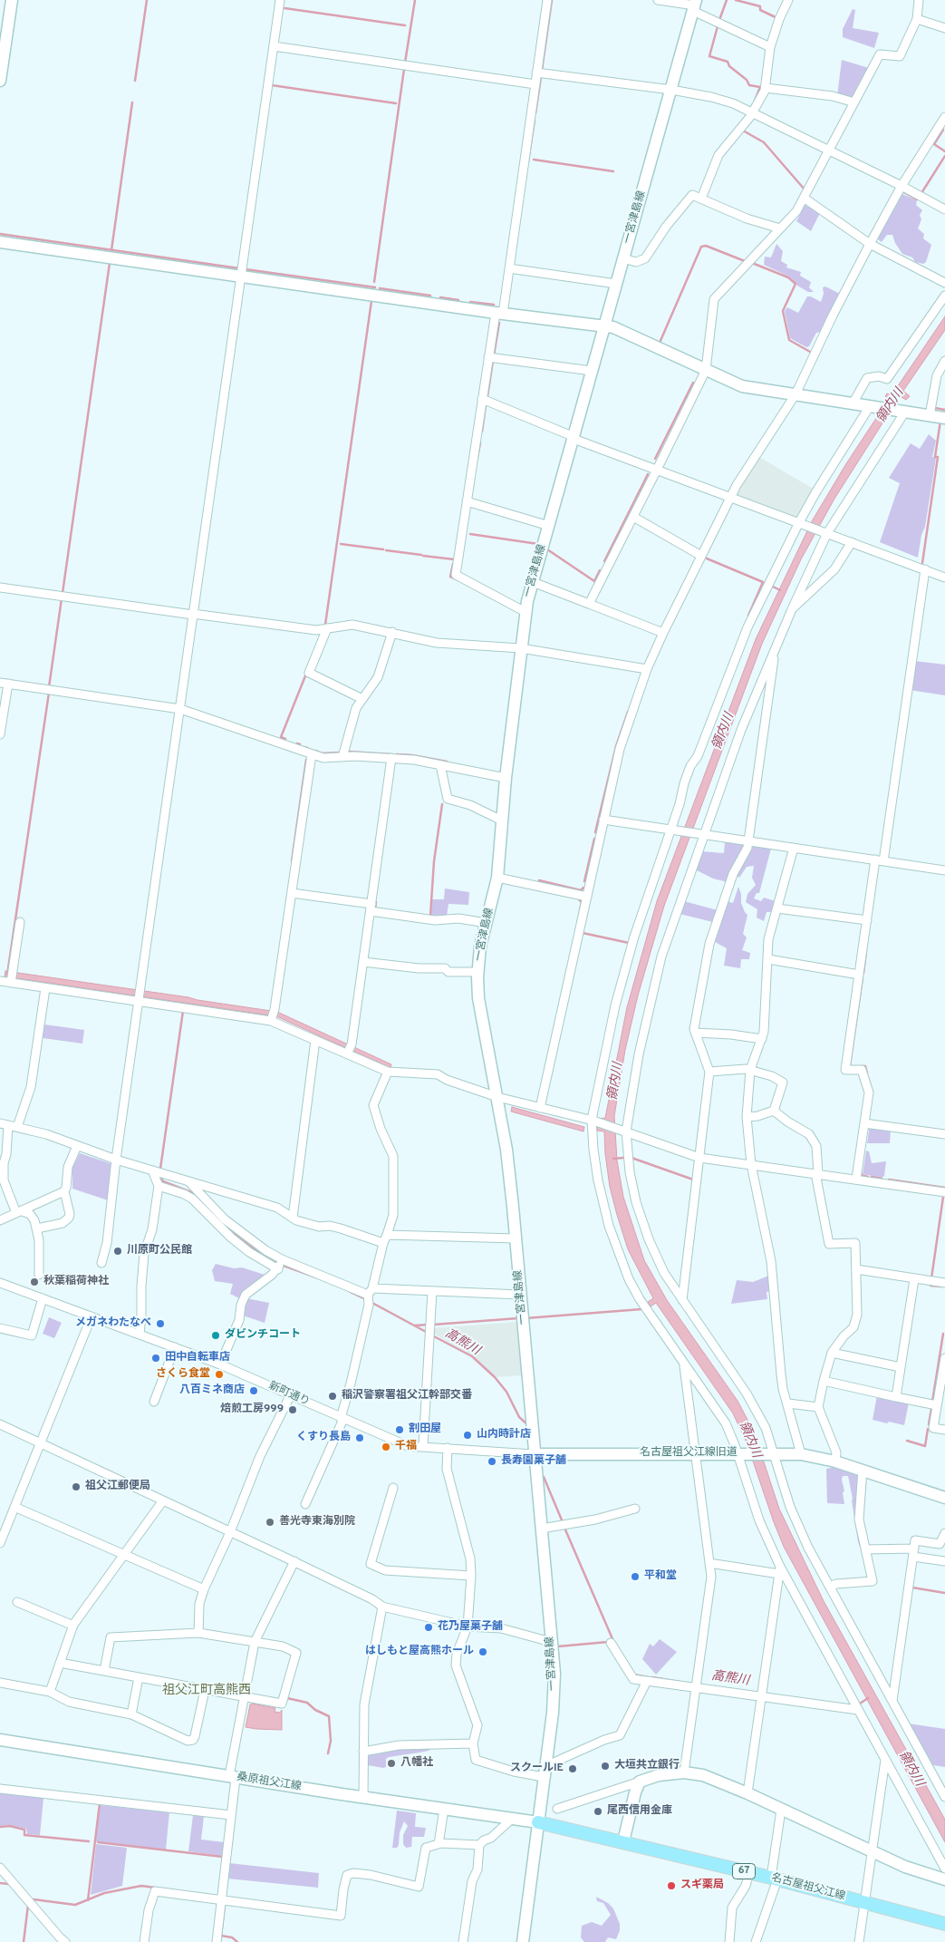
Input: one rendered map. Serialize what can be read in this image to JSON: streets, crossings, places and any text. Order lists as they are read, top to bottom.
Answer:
{
  "streets": {
    "main road": [
      "一宮津島線",
      "名古屋祖父江線旧道",
      "桑原祖父江線",
      "67",
      "名古屋祖父江線"
    ],
    "street": ["新町通り"]
  },
  "crossings": [
    ["一宮津島線", "新町通り"],
    ["一宮津島線", "名古屋祖父江線旧道"],
    ["一宮津島線", "桑原祖父江線"],
    ["一宮津島線", "名古屋祖父江線"],
    ["新町通り", "名古屋祖父江線旧道"],
    ["桑原祖父江線", "名古屋祖父江線"]
  ],
  "districts": ["祖父江町高熊西"],
  "water": ["領内川", "高熊川"],
  "places": [
    "川原町公民館",
    "秋葉稲荷神社",
    "メガネわたなべ",
    "ダビンチコート",
    "田中自転車店",
    "さくら食堂",
    "八百ミネ商店",
    "稲沢警察署祖父江幹部交番",
    "焙煎工房999",
    "割田屋",
    "山内時計店",
    "くすり長島",
    "千福",
    "長寿園菓子舗",
    "祖父江郵便局",
    "善光寺東海別院",
    "平和堂",
    "花乃屋菓子舗",
    "はしもと屋高熊ホール",
    "八幡社",
    "大垣共立銀行",
    "スクールIE",
    "尾西信用金庫",
    "スギ薬局"
  ]
}
